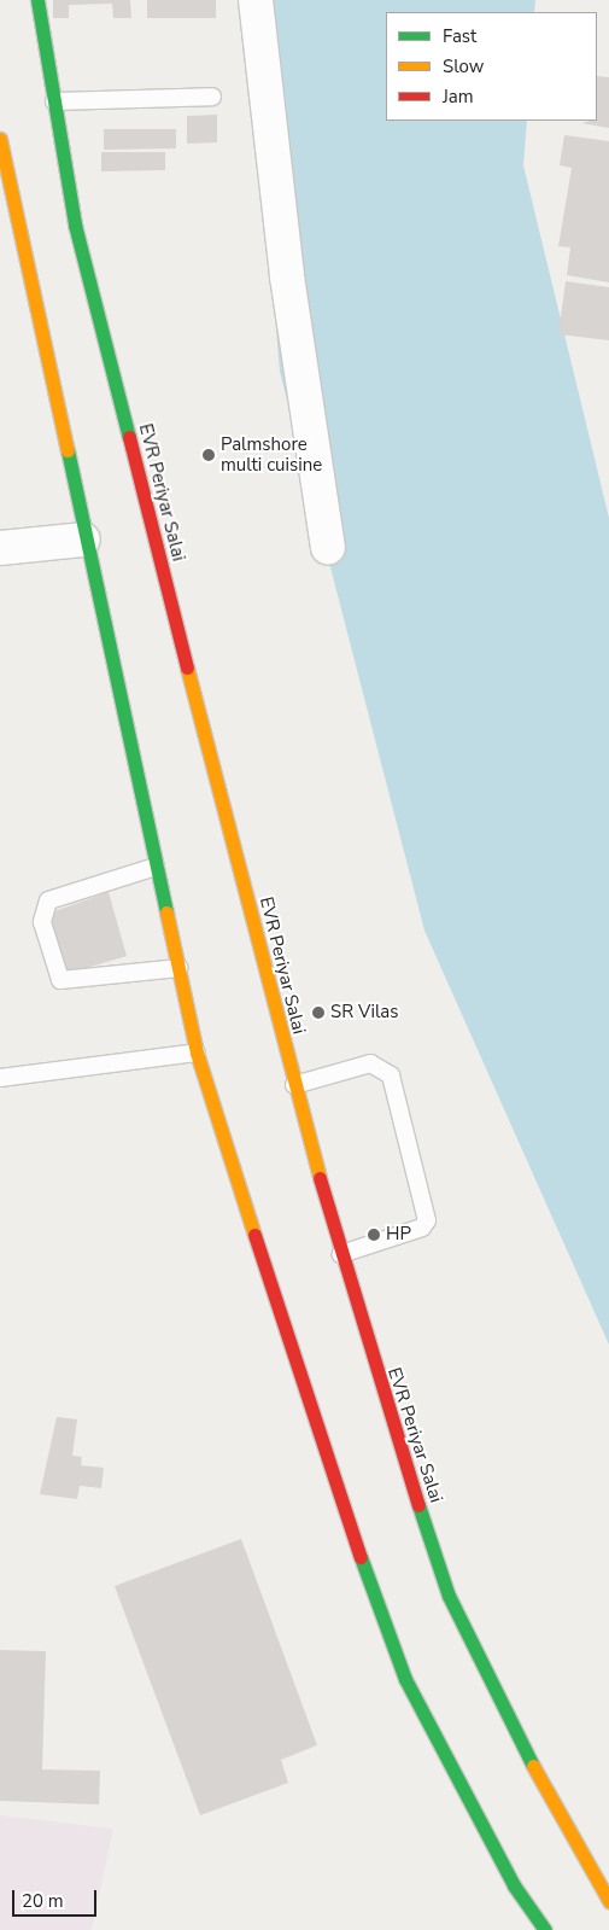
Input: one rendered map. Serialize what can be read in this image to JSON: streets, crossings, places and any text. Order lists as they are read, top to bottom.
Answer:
{
  "streets": {
    "main road": ["EVR Periyar Salai"]
  },
  "places": ["Palmshore multi cuisine", "SR Vilas", "HP"],
  "legend": ["Fast", "Slow", "Jam"],
  "scale_bar": "20 m"
}
